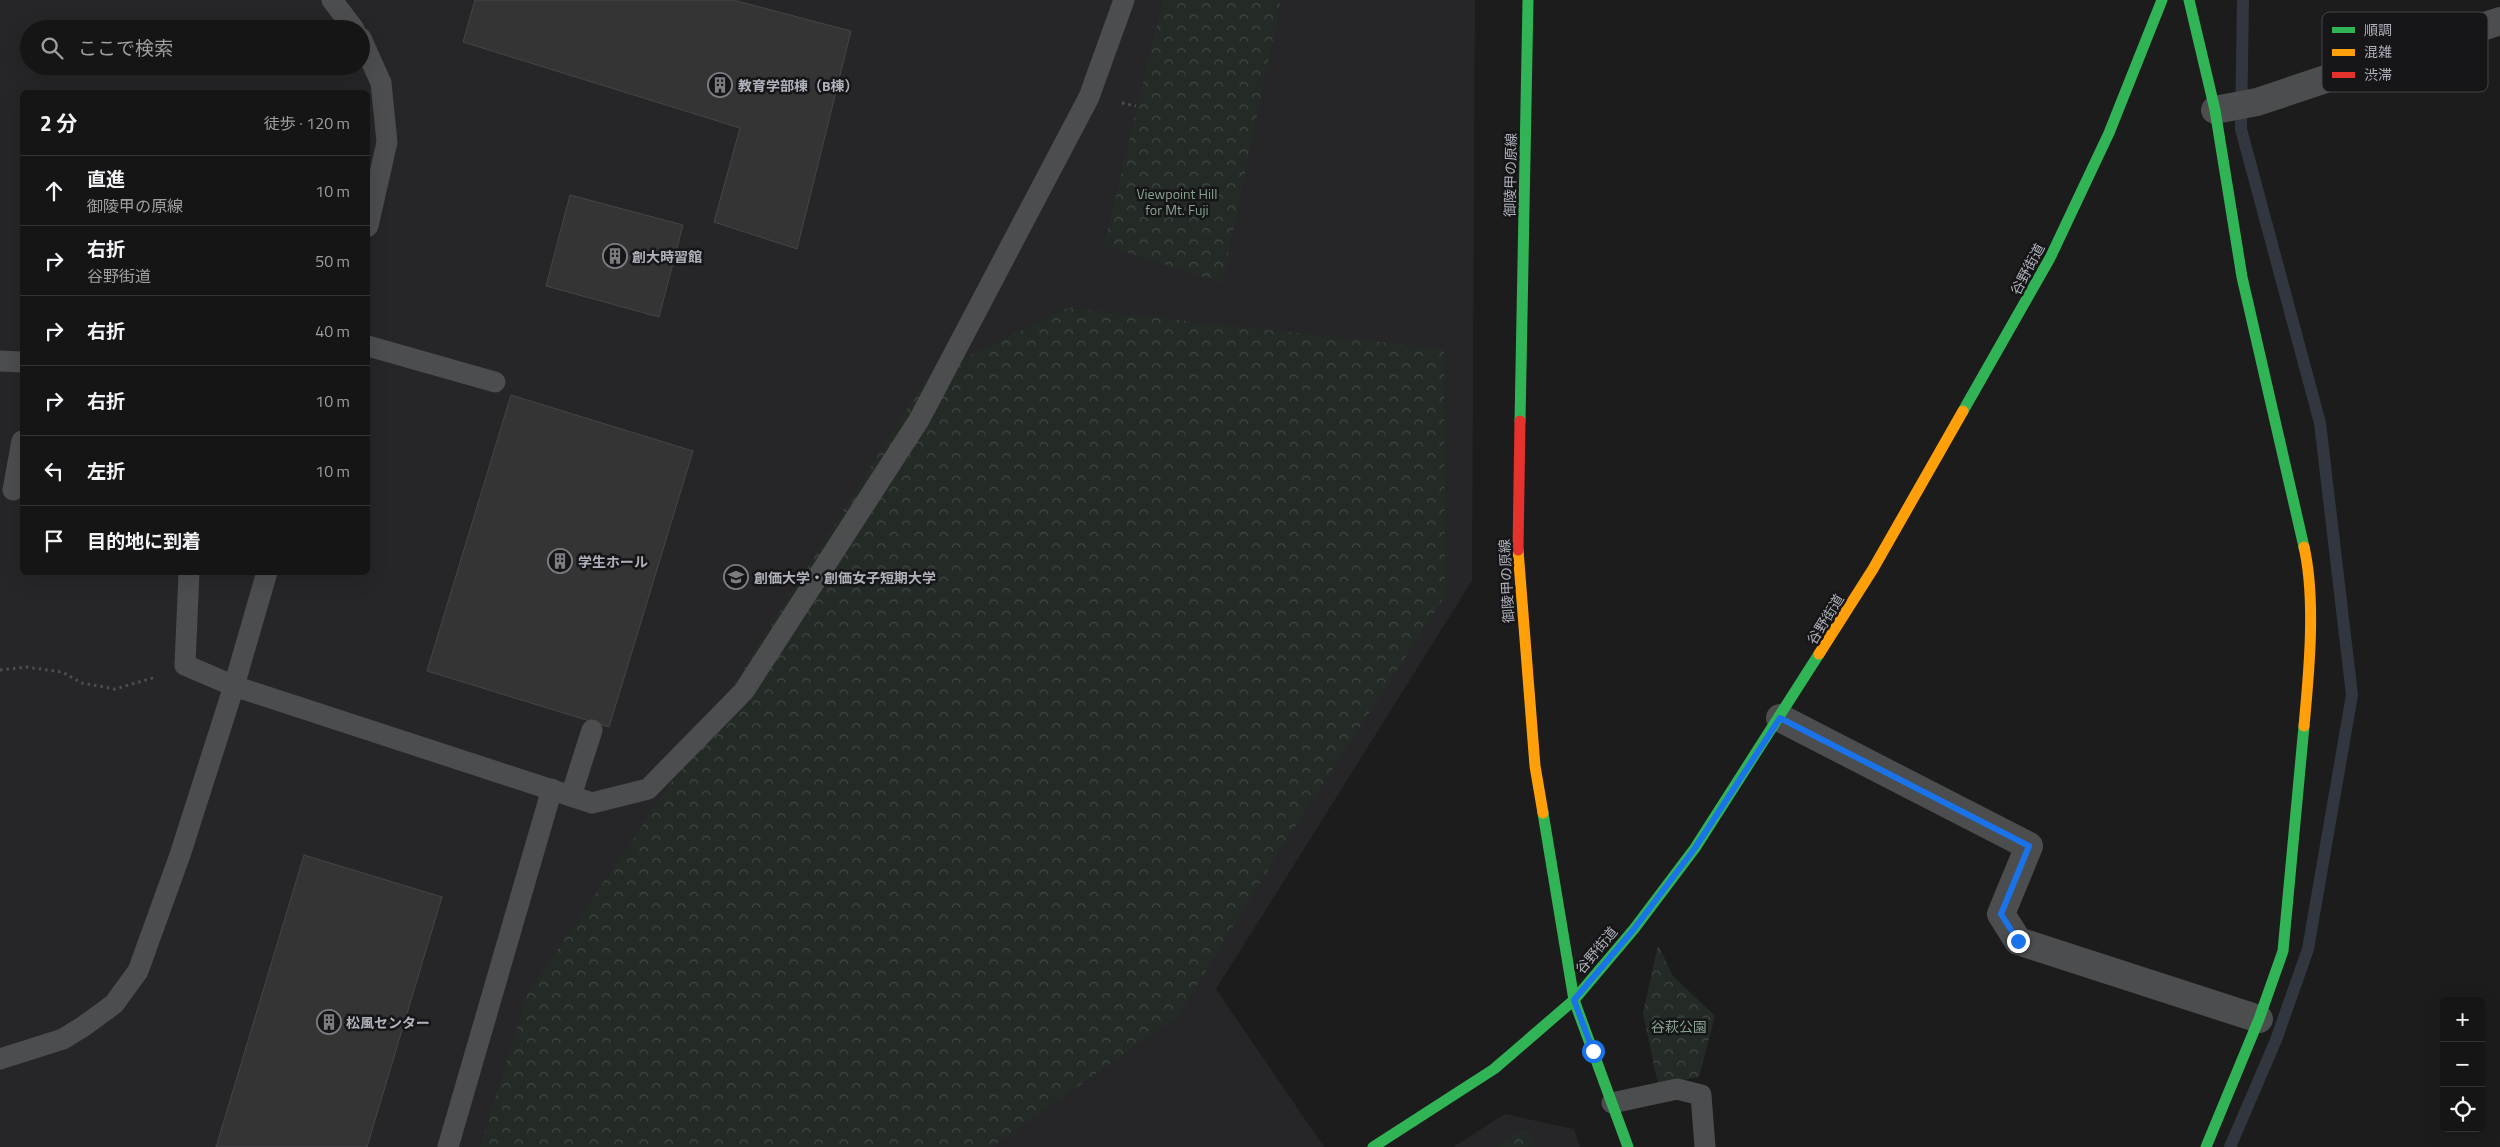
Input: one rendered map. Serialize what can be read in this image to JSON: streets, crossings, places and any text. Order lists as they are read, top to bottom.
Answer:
{
  "streets": {
    "street": ["御陵甲の原線", "谷野街道"]
  },
  "crossings": [
    ["御陵甲の原線", "谷野街道"]
  ],
  "parks": ["Viewpoint Hill for Mt. Fuji", "谷萩公園"],
  "places": {
    "building": [
      "教育学部棟（B棟）",
      "創大時習館",
      "学生ホール",
      "松風センター"
    ],
    "school or university": ["創価大学・創価女子短期大学"]
  },
  "legend": ["順調", "混雑", "渋滞"],
  "page": {
    "search": "ここで検索",
    "heading": ["2 分", "徒歩 · 120 m"],
    "list": [
      ["直進", "御陵甲の原線", "10 m"],
      ["右折", "谷野街道", "50 m"],
      ["右折", "40 m"],
      ["右折", "10 m"],
      ["左折", "10 m"],
      "目的地に到着"
    ],
    "map_buttons": ["+", "−"]
  }
}
